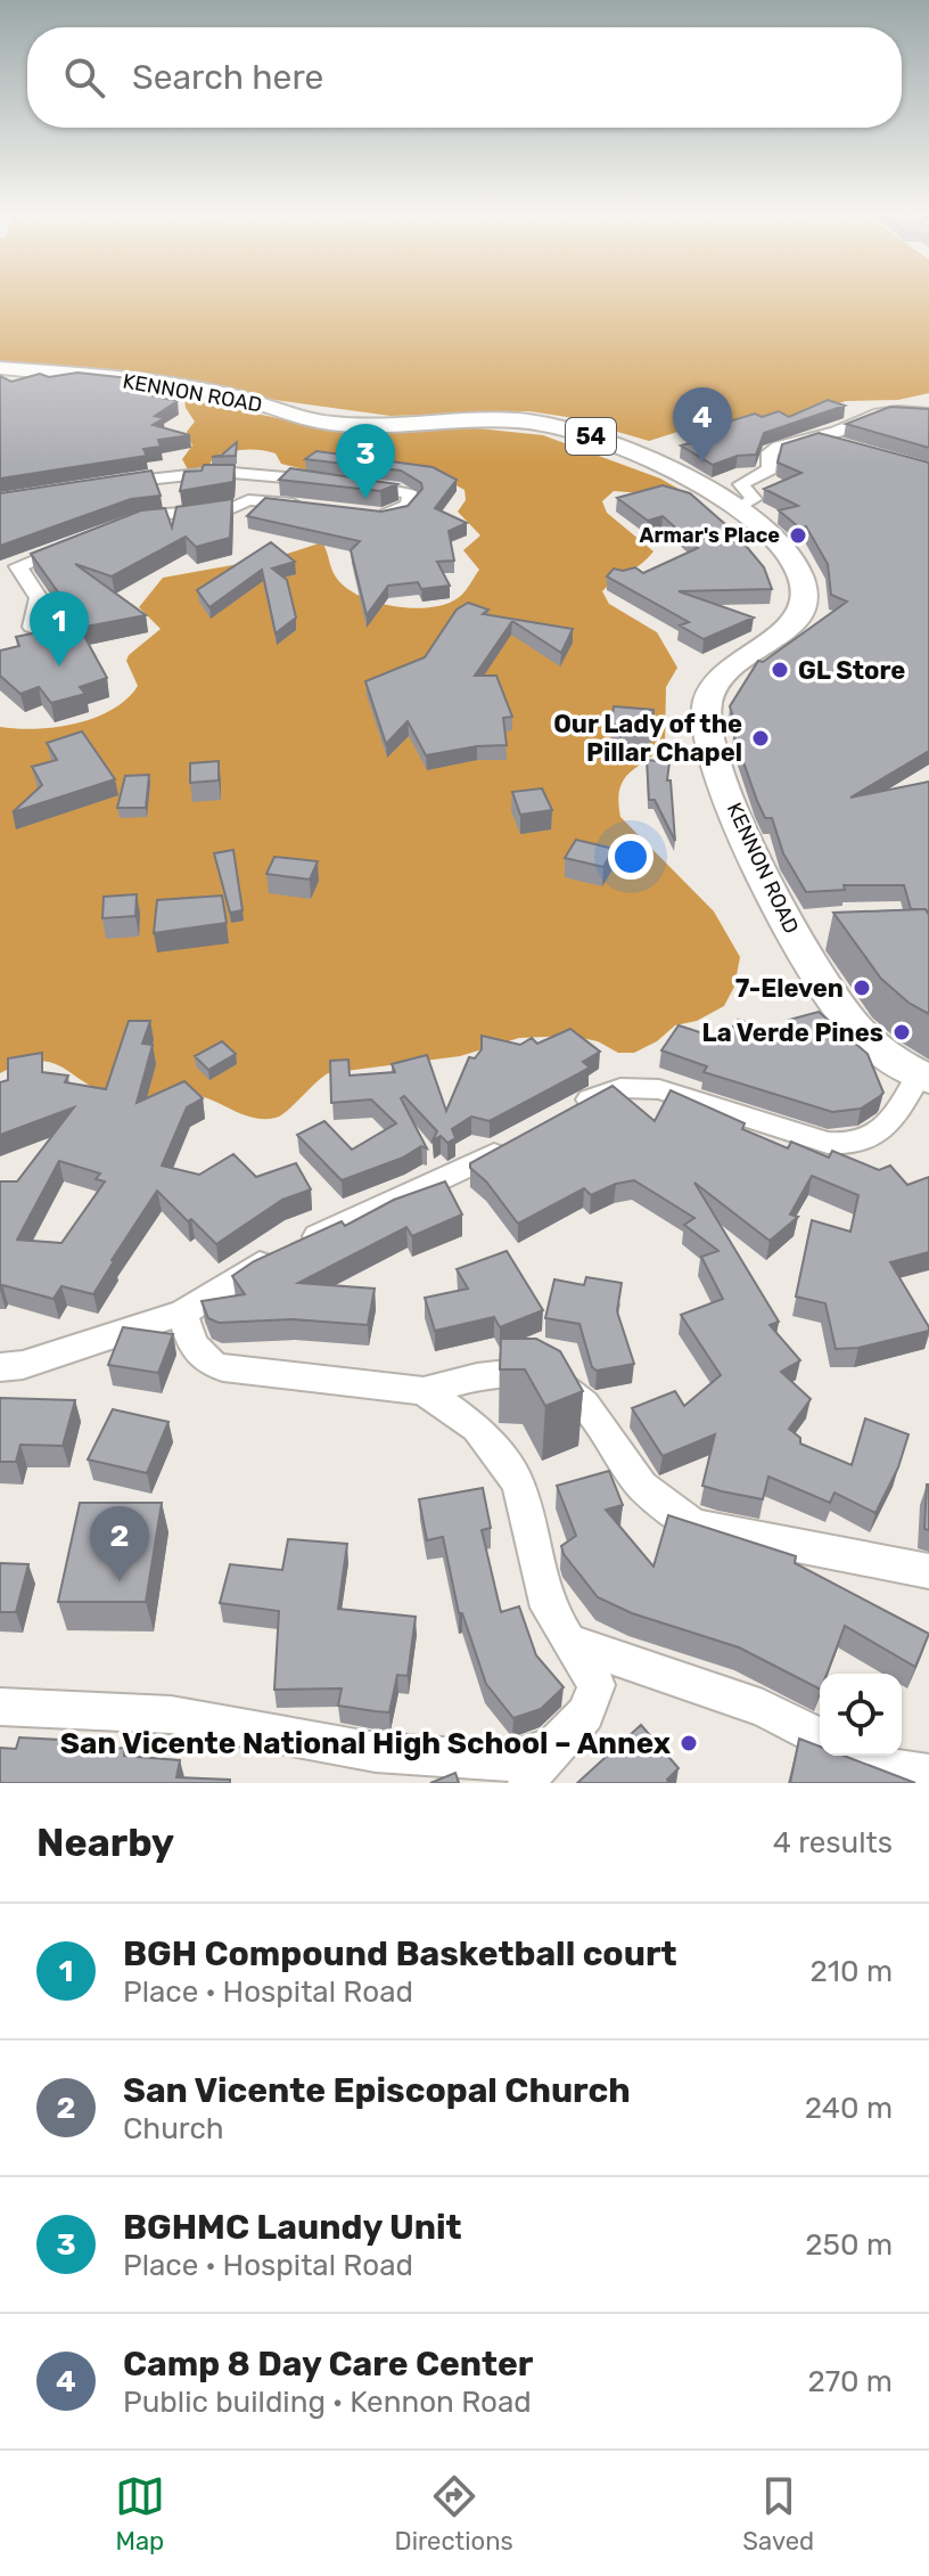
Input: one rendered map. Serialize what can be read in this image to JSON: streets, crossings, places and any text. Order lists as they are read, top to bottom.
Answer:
{
  "streets": {
    "highway": ["KENNON ROAD", "54"]
  },
  "places": [
    "Armar's Place",
    "GL Store",
    "Our Lady of the Pillar Chapel",
    "7-Eleven",
    "La Verde Pines",
    "San Vicente National High School – Annex"
  ],
  "page": {
    "search": "Search here",
    "pins": [
      "4",
      "3",
      "1",
      "2"
    ],
    "heading": ["Nearby", "4 results"],
    "list": [
      {
        "mark": "1",
        "name": "BGH Compound Basketball court",
        "note": "Place · Hospital Road",
        "value": "210 m"
      },
      {
        "mark": "2",
        "name": "San Vicente Episcopal Church",
        "note": "Church",
        "value": "240 m"
      },
      {
        "mark": "3",
        "name": "BGHMC Laundy Unit",
        "note": "Place · Hospital Road",
        "value": "250 m"
      },
      {
        "mark": "4",
        "name": "Camp 8 Day Care Center",
        "note": "Public building · Kennon Road",
        "value": "270 m"
      }
    ],
    "nav": ["Map", "Directions", "Saved"]
  }
}
